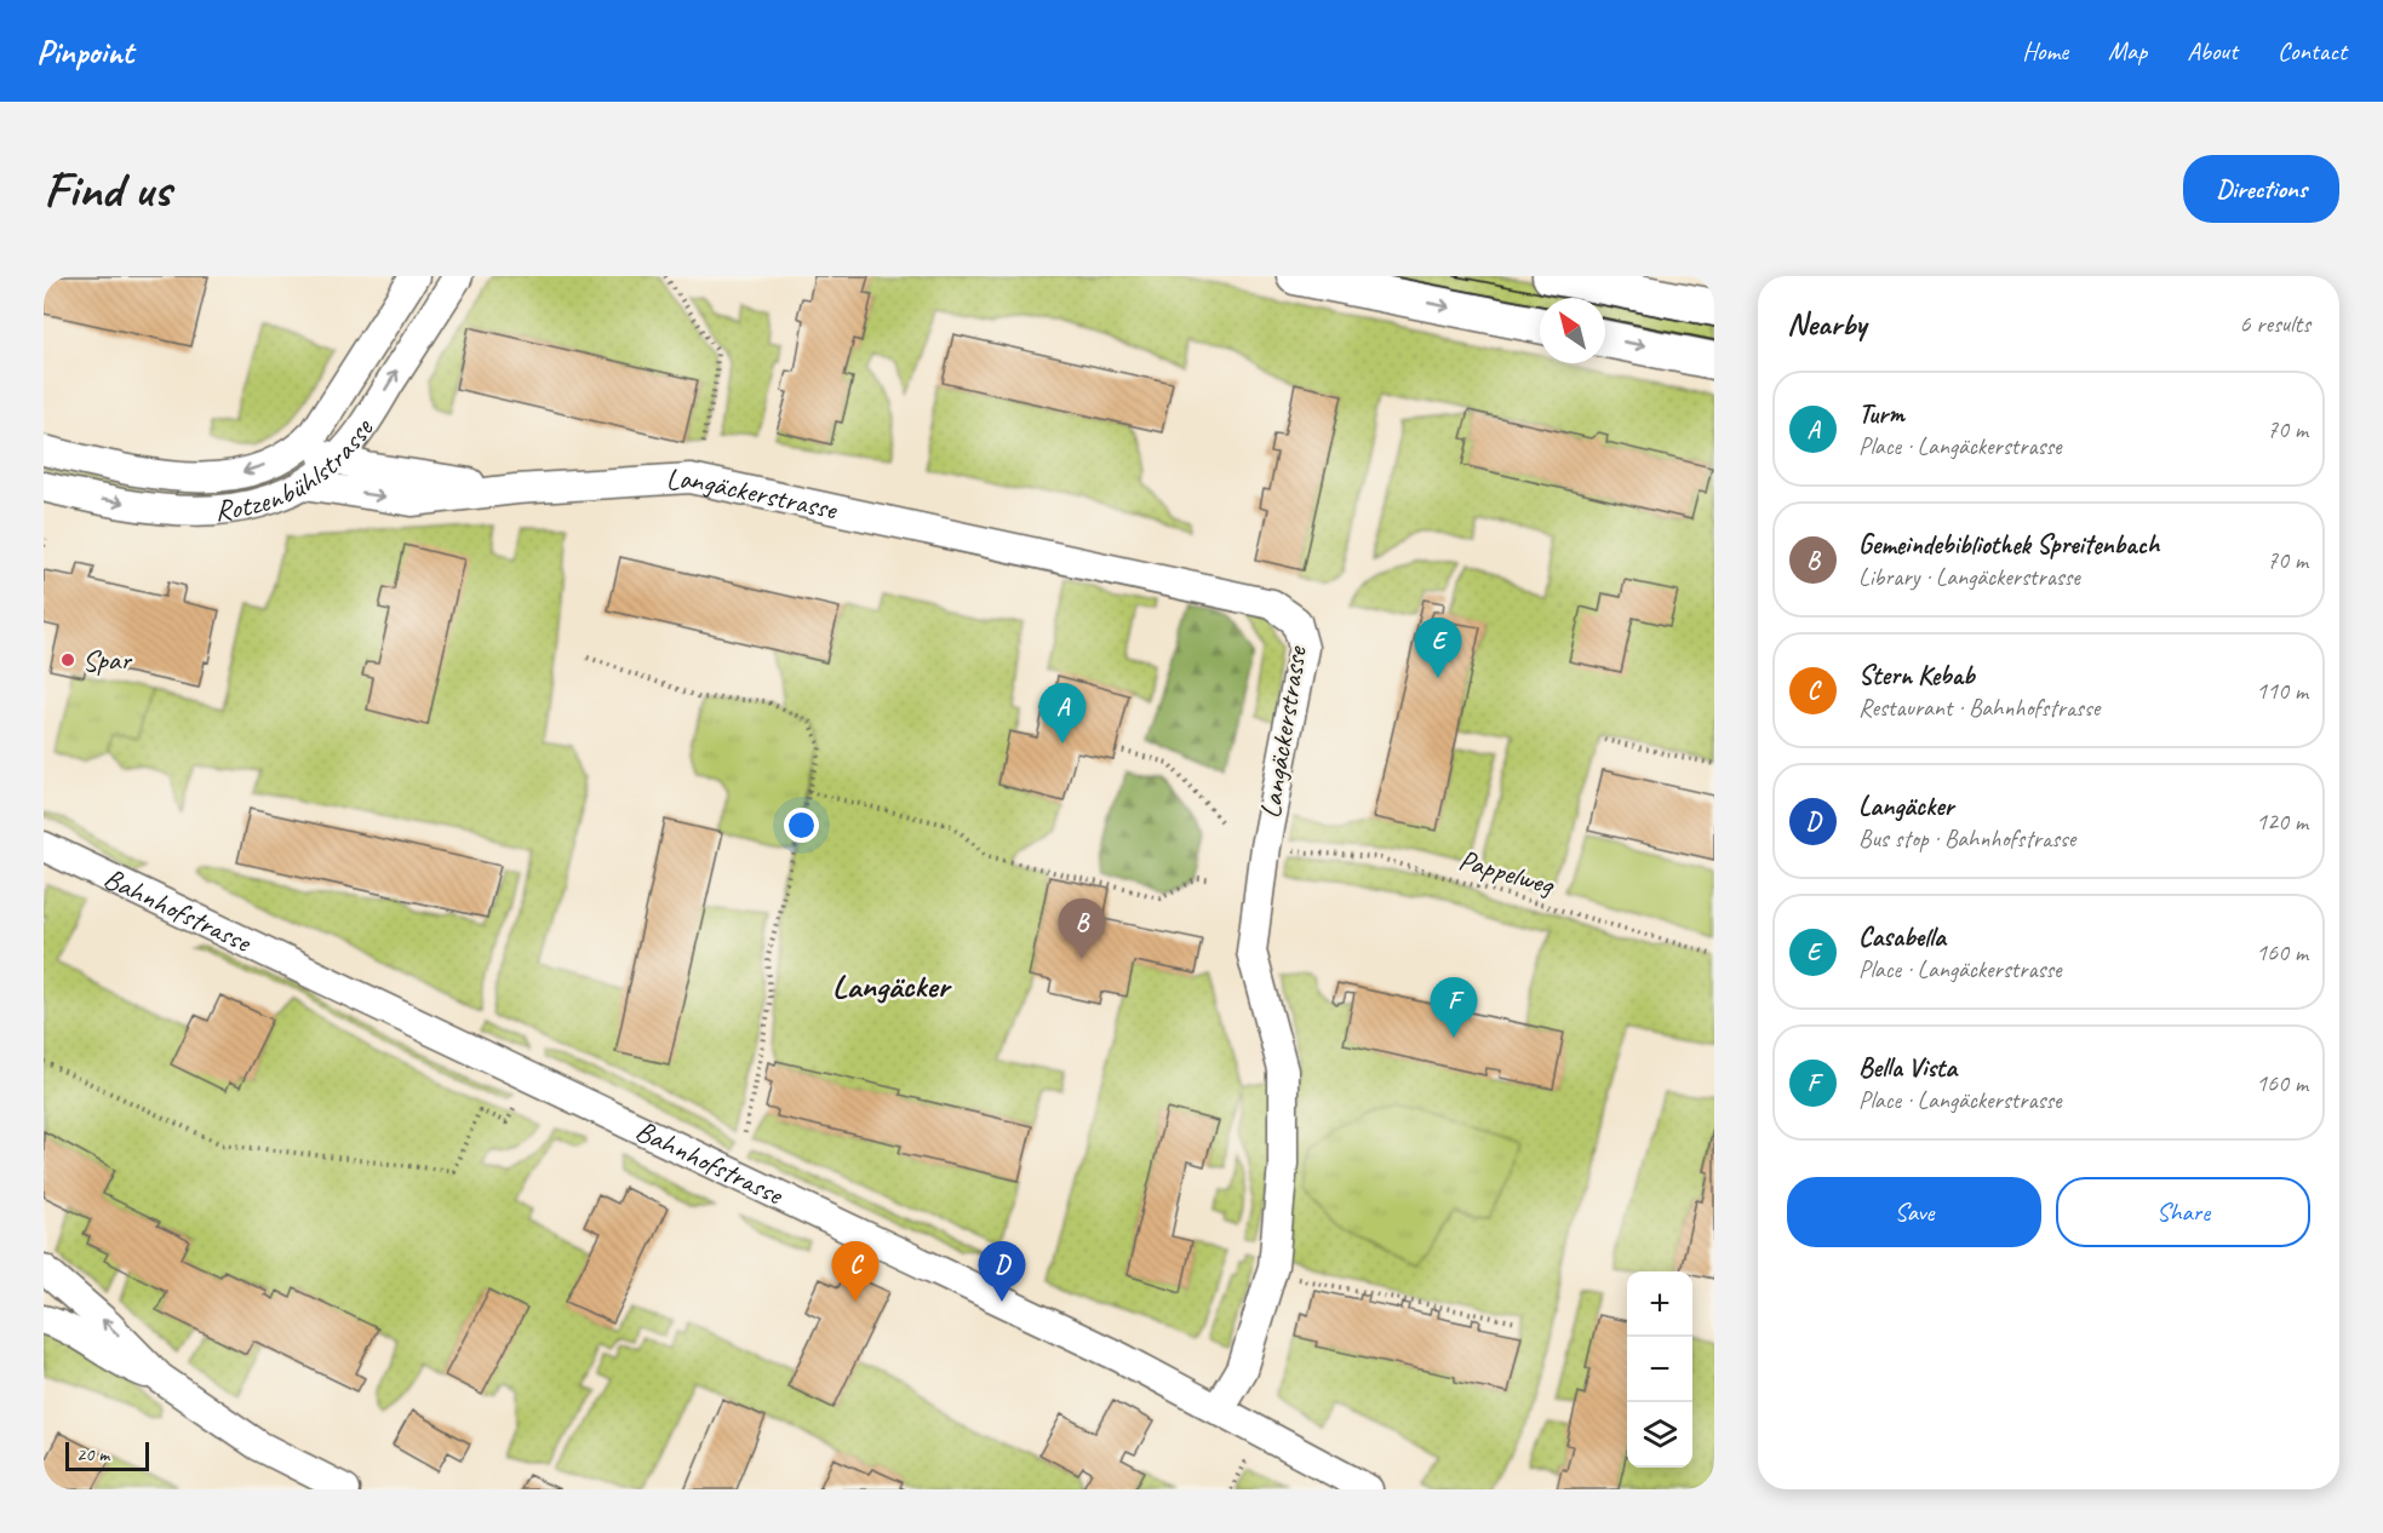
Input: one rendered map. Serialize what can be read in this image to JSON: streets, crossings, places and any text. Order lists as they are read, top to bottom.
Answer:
{
  "streets": {
    "street": ["Rotzenbühlstrasse", "Langäckerstrasse", "Bahnhofstrasse"],
    "path": ["Pappelweg"]
  },
  "crossings": [
    ["Rotzenbühlstrasse", "Langäckerstrasse"],
    ["Langäckerstrasse", "Bahnhofstrasse"]
  ],
  "districts": ["Langäcker"],
  "places": ["Spar"],
  "scale_bar": "20 m",
  "north": "top left",
  "page": {
    "header": "Pinpoint",
    "nav": [
      "Home",
      "Map",
      "About",
      "Contact"
    ],
    "buttons": [
      "Directions",
      ["Save", "Share"]
    ],
    "title": "Find us",
    "heading": ["Nearby", "6 results"],
    "list": [
      {
        "mark": "A",
        "name": "Turm",
        "note": "Place · Langäckerstrasse",
        "value": "70 m"
      },
      {
        "mark": "B",
        "name": "Gemeindebibliothek Spreitenbach",
        "note": "Library · Langäckerstrasse",
        "value": "70 m"
      },
      {
        "mark": "C",
        "name": "Stern Kebab",
        "note": "Restaurant · Bahnhofstrasse",
        "value": "110 m"
      },
      {
        "mark": "D",
        "name": "Langäcker",
        "note": "Bus stop · Bahnhofstrasse",
        "value": "120 m"
      },
      {
        "mark": "E",
        "name": "Casabella",
        "note": "Place · Langäckerstrasse",
        "value": "160 m"
      },
      {
        "mark": "F",
        "name": "Bella Vista",
        "note": "Place · Langäckerstrasse",
        "value": "160 m"
      }
    ],
    "pins": [
      "E",
      "A",
      "B",
      "F",
      "C",
      "D"
    ],
    "map_buttons": ["+", "−"],
    "scale": "20 m"
  }
}
